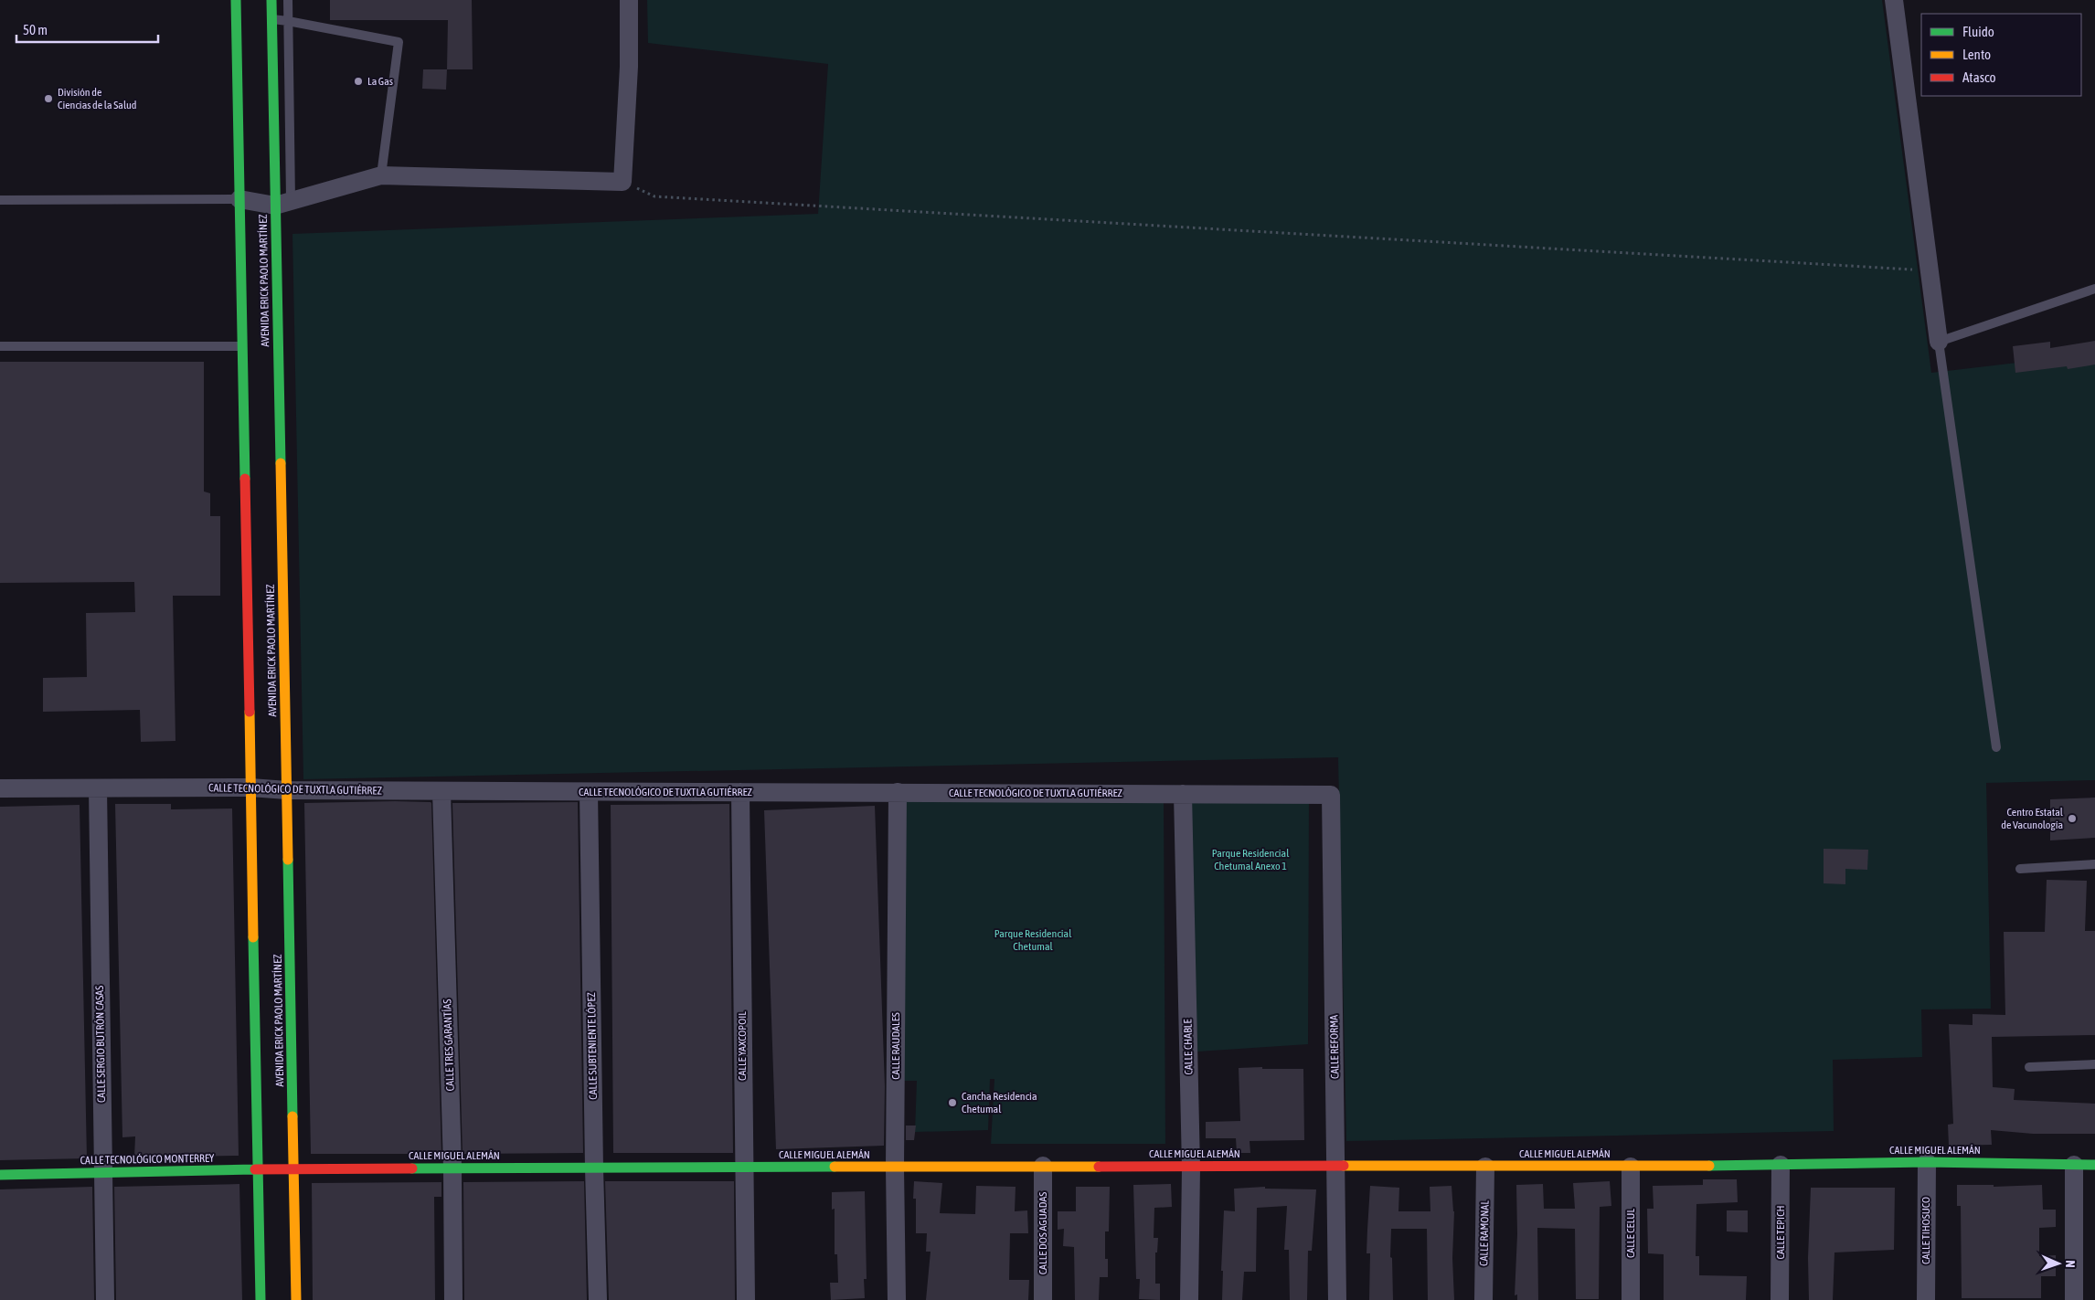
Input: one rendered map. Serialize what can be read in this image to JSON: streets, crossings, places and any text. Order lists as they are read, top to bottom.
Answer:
{
  "streets": {
    "main road": ["AVENIDA ERICK PAOLO MARTÍNEZ", "CALLE MIGUEL ALEMÁN", "CALLE TECNOLÓGICO MONTERREY"],
    "street": [
      "CALLE TECNOLÓGICO DE TUXTLA GUTIÉRREZ",
      "CALLE SERGIO BUTRÓN CASAS",
      "CALLE TRES GARANTÍAS",
      "CALLE SUBTENIENTE LÓPEZ",
      "CALLE YAXCOPOIL",
      "CALLE RAUDALES",
      "CALLE CHABLE",
      "CALLE REFORMA",
      "CALLE TIHOSUCO",
      "CALLE TEPICH",
      "CALLE DOS AGUADAS",
      "CALLE RAMONAL",
      "CALLE CELUL"
    ]
  },
  "crossings": [
    ["AVENIDA ERICK PAOLO MARTÍNEZ", "CALLE TECNOLÓGICO DE TUXTLA GUTIÉRREZ"],
    ["AVENIDA ERICK PAOLO MARTÍNEZ", "CALLE MIGUEL ALEMÁN"],
    ["AVENIDA ERICK PAOLO MARTÍNEZ", "CALLE TECNOLÓGICO MONTERREY"],
    ["CALLE TECNOLÓGICO DE TUXTLA GUTIÉRREZ", "CALLE SERGIO BUTRÓN CASAS"],
    ["CALLE TECNOLÓGICO DE TUXTLA GUTIÉRREZ", "CALLE TRES GARANTÍAS"],
    ["CALLE TECNOLÓGICO DE TUXTLA GUTIÉRREZ", "CALLE SUBTENIENTE LÓPEZ"],
    ["CALLE TECNOLÓGICO DE TUXTLA GUTIÉRREZ", "CALLE YAXCOPOIL"],
    ["CALLE TECNOLÓGICO DE TUXTLA GUTIÉRREZ", "CALLE RAUDALES"],
    ["CALLE TECNOLÓGICO DE TUXTLA GUTIÉRREZ", "CALLE CHABLE"],
    ["CALLE TECNOLÓGICO DE TUXTLA GUTIÉRREZ", "CALLE REFORMA"],
    ["CALLE SERGIO BUTRÓN CASAS", "CALLE TECNOLÓGICO MONTERREY"],
    ["CALLE TRES GARANTÍAS", "CALLE MIGUEL ALEMÁN"],
    ["CALLE SUBTENIENTE LÓPEZ", "CALLE MIGUEL ALEMÁN"],
    ["CALLE YAXCOPOIL", "CALLE MIGUEL ALEMÁN"],
    ["CALLE RAUDALES", "CALLE MIGUEL ALEMÁN"],
    ["CALLE CHABLE", "CALLE MIGUEL ALEMÁN"],
    ["CALLE REFORMA", "CALLE MIGUEL ALEMÁN"],
    ["CALLE MIGUEL ALEMÁN", "CALLE TECNOLÓGICO MONTERREY"],
    ["CALLE MIGUEL ALEMÁN", "CALLE TIHOSUCO"],
    ["CALLE MIGUEL ALEMÁN", "CALLE TEPICH"],
    ["CALLE MIGUEL ALEMÁN", "CALLE DOS AGUADAS"],
    ["CALLE MIGUEL ALEMÁN", "CALLE RAMONAL"],
    ["CALLE MIGUEL ALEMÁN", "CALLE CELUL"]
  ],
  "parks": ["Parque Residencial Chetumal Anexo 1", "Parque Residencial Chetumal"],
  "places": [
    "La Gas",
    "División de Ciencias de la Salud",
    "Centro Estatal de Vacunología",
    "Cancha Residencia Chetumal"
  ],
  "legend": ["Fluido", "Lento", "Atasco"],
  "scale_bar": "50 m",
  "north": "right"
}
